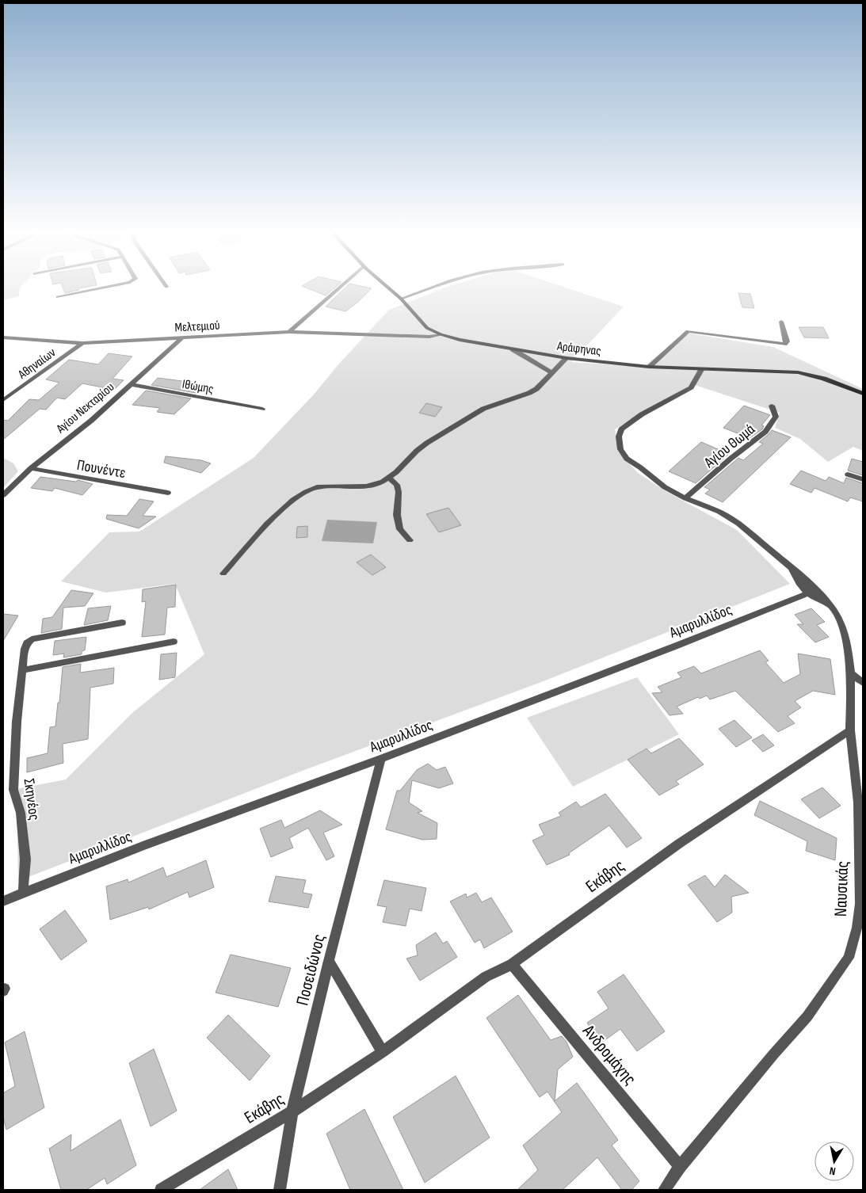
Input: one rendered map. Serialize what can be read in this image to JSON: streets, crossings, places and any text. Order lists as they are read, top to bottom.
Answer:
{
  "streets": {
    "main road": ["Αράφηνας"],
    "street": [
      "Μελτεμιού",
      "Αθηναίων",
      "Ιθώμης",
      "Αγίου Νεκταρίου",
      "Αγίου Θωμά",
      "Πουνέντε",
      "Αμαρυλλίδος",
      "Σκηνέος",
      "Εκάβης",
      "Ναυσικάς",
      "Ποσειδώνος",
      "Ανδρομάχης"
    ]
  },
  "crossings": [
    ["Μελτεμιού", "Αράφηνας"],
    ["Μελτεμιού", "Αθηναίων"],
    ["Μελτεμιού", "Αγίου Νεκταρίου"],
    ["Αράφηνας", "Ναυσικάς"],
    ["Ιθώμης", "Αγίου Νεκταρίου"],
    ["Αγίου Νεκταρίου", "Πουνέντε"],
    ["Αγίου Θωμά", "Ναυσικάς"],
    ["Αμαρυλλίδος", "Σκηνέος"],
    ["Αμαρυλλίδος", "Ποσειδώνος"],
    ["Εκάβης", "Ναυσικάς"],
    ["Εκάβης", "Ποσειδώνος"],
    ["Εκάβης", "Ανδρομάχης"],
    ["Ναυσικάς", "Ανδρομάχης"]
  ],
  "north": "bottom"
}
